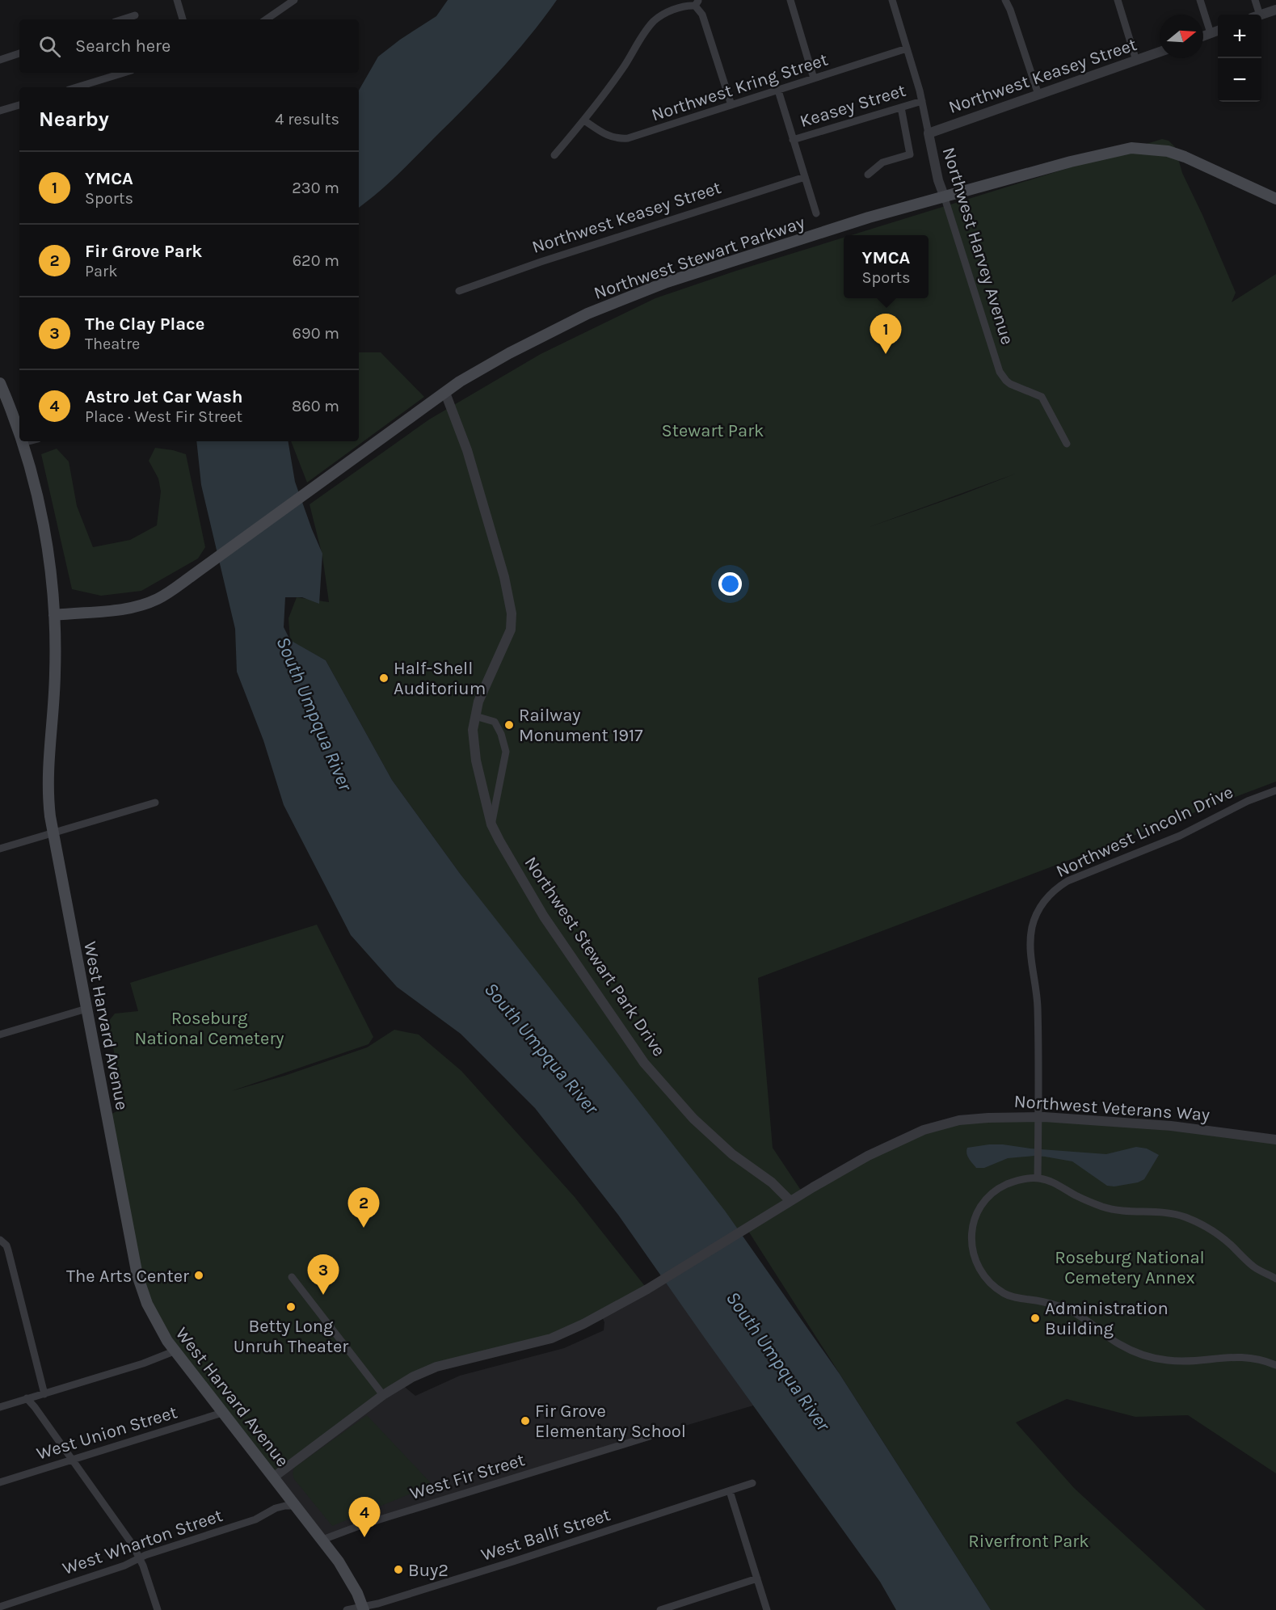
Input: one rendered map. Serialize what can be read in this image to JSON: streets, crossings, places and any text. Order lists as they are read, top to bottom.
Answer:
{
  "streets": {
    "main road": ["Northwest Stewart Parkway", "West Harvard Avenue"],
    "street": [
      "Northwest Keasey Street",
      "Northwest Kring Street",
      "Keasey Street",
      "Northwest Harvey Avenue",
      "Northwest Lincoln Drive",
      "Northwest Stewart Park Drive",
      "Northwest Veterans Way",
      "West Union Street",
      "West Fir Street",
      "West Ballf Street",
      "West Wharton Street"
    ]
  },
  "crossings": [
    ["Northwest Keasey Street", "Northwest Harvey Avenue"],
    ["Northwest Kring Street", "Northwest Harvey Avenue"],
    ["Keasey Street", "Northwest Harvey Avenue"],
    ["Northwest Harvey Avenue", "Northwest Stewart Parkway"],
    ["Northwest Stewart Parkway", "Northwest Stewart Park Drive"],
    ["Northwest Stewart Parkway", "West Harvard Avenue"],
    ["Northwest Lincoln Drive", "Northwest Veterans Way"],
    ["Northwest Stewart Park Drive", "Northwest Veterans Way"],
    ["West Harvard Avenue", "West Union Street"],
    ["West Harvard Avenue", "West Fir Street"],
    ["West Harvard Avenue", "West Ballf Street"],
    ["West Harvard Avenue", "West Wharton Street"]
  ],
  "water": ["South Umpqua River"],
  "parks": [
    "Stewart Park",
    "Roseburg National Cemetery",
    "Roseburg National Cemetery Annex",
    "Riverfront Park"
  ],
  "places": [
    "Half-Shell Auditorium",
    "Railway Monument 1917",
    "The Arts Center",
    "Betty Long Unruh Theater",
    "Administration Building",
    "Fir Grove Elementary School",
    "Buy2"
  ],
  "north": "right",
  "page": {
    "map_buttons": ["+", "−"],
    "search": "Search here",
    "heading": ["Nearby", "4 results"],
    "list": [
      {
        "mark": "1",
        "name": "YMCA",
        "note": "Sports",
        "value": "230 m"
      },
      {
        "mark": "2",
        "name": "Fir Grove Park",
        "note": "Park",
        "value": "620 m"
      },
      {
        "mark": "3",
        "name": "The Clay Place",
        "note": "Theatre",
        "value": "690 m"
      },
      {
        "mark": "4",
        "name": "Astro Jet Car Wash",
        "note": "Place · West Fir Street",
        "value": "860 m"
      }
    ],
    "popup": ["YMCA", "Sports"],
    "pins": [
      "1",
      "2",
      "3",
      "4"
    ]
  }
}
